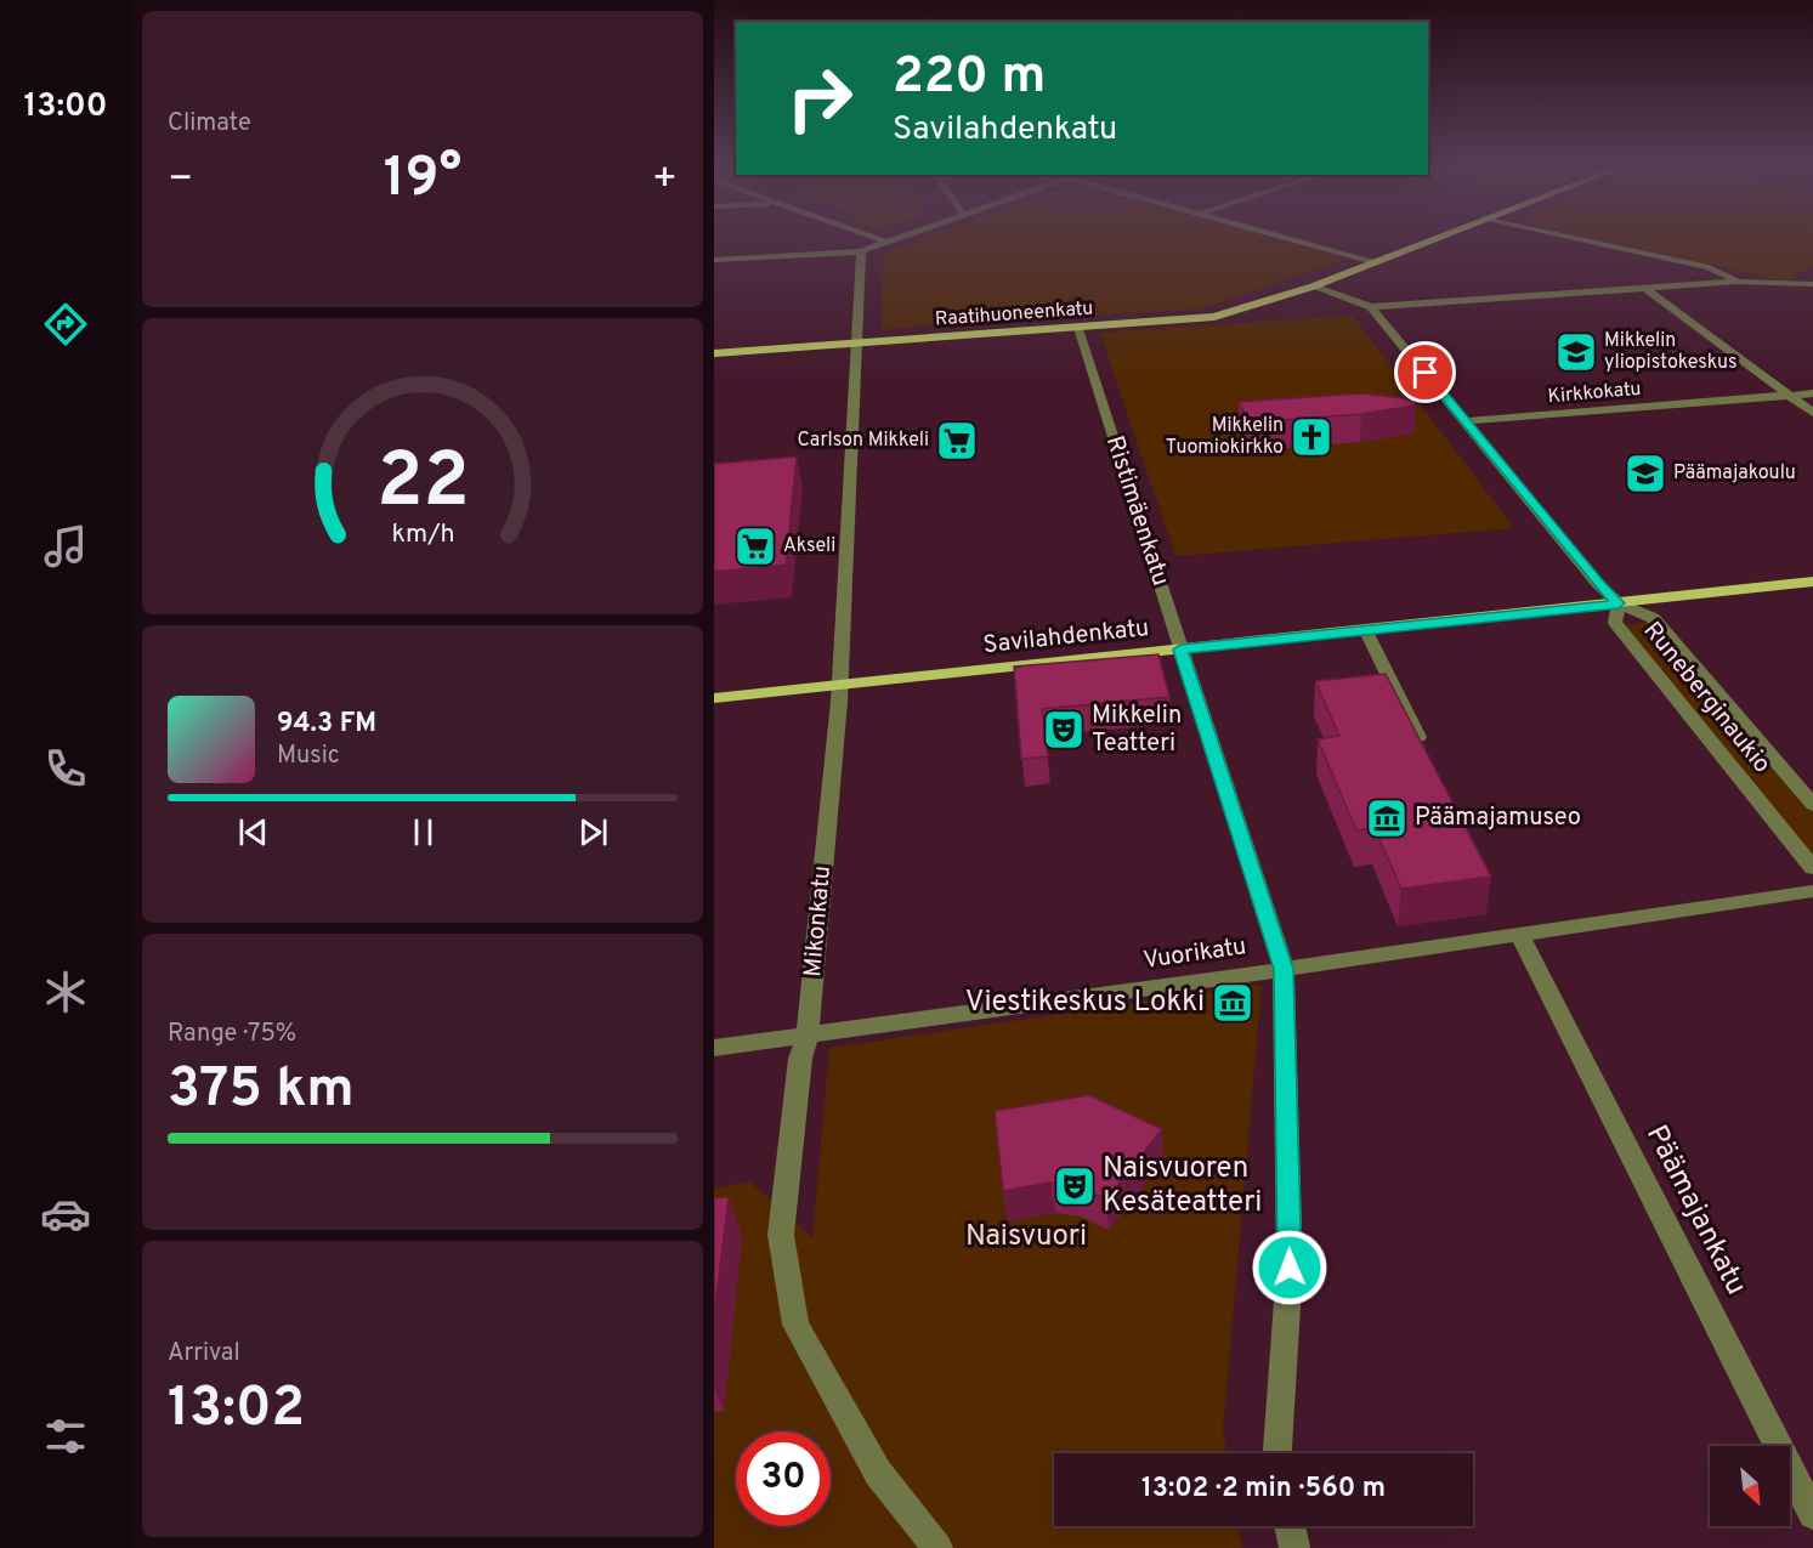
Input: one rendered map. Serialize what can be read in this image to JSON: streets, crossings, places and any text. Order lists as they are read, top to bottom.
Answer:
{
  "streets": {
    "main road": ["Raatihuoneenkatu", "Savilahdenkatu"],
    "street": [
      "Kirkkokatu",
      "Ristimäenkatu",
      "Runeberginaukio",
      "Mikonkatu",
      "Vuorikatu",
      "Päämajankatu"
    ]
  },
  "crossings": [
    ["Raatihuoneenkatu", "Ristimäenkatu"],
    ["Raatihuoneenkatu", "Mikonkatu"],
    ["Ristimäenkatu", "Savilahdenkatu"],
    ["Ristimäenkatu", "Vuorikatu"],
    ["Savilahdenkatu", "Runeberginaukio"],
    ["Savilahdenkatu", "Mikonkatu"],
    ["Mikonkatu", "Vuorikatu"],
    ["Vuorikatu", "Päämajankatu"]
  ],
  "parks": ["Naisvuori"],
  "places": {
    "school or university": ["Mikkelin yliopistokeskus", "Päämajakoulu"],
    "church": ["Mikkelin Tuomiokirkko"],
    "supermarket": ["Carlson Mikkeli", "Akseli"],
    "theatre": ["Mikkelin Teatteri", "Naisvuoren Kesäteatteri"],
    "museum": ["Päämajamuseo", "Viestikeskus Lokki"]
  },
  "north": "bottom right",
  "page": {
    "tabs": "13:00",
    "tile": [
      "Climate",
      ["Range · 75%", "375 km"],
      ["Arrival", "13:02"]
    ],
    "turn": ["220 m", "Savilahdenkatu"],
    "heat": ["−", "19°", "+"],
    "song": ["94.3 FM", "Music"],
    "limit": "30",
    "trip": "13:02 · 2 min · 560 m",
    "gauge": ["22", "km/h"]
  }
}
